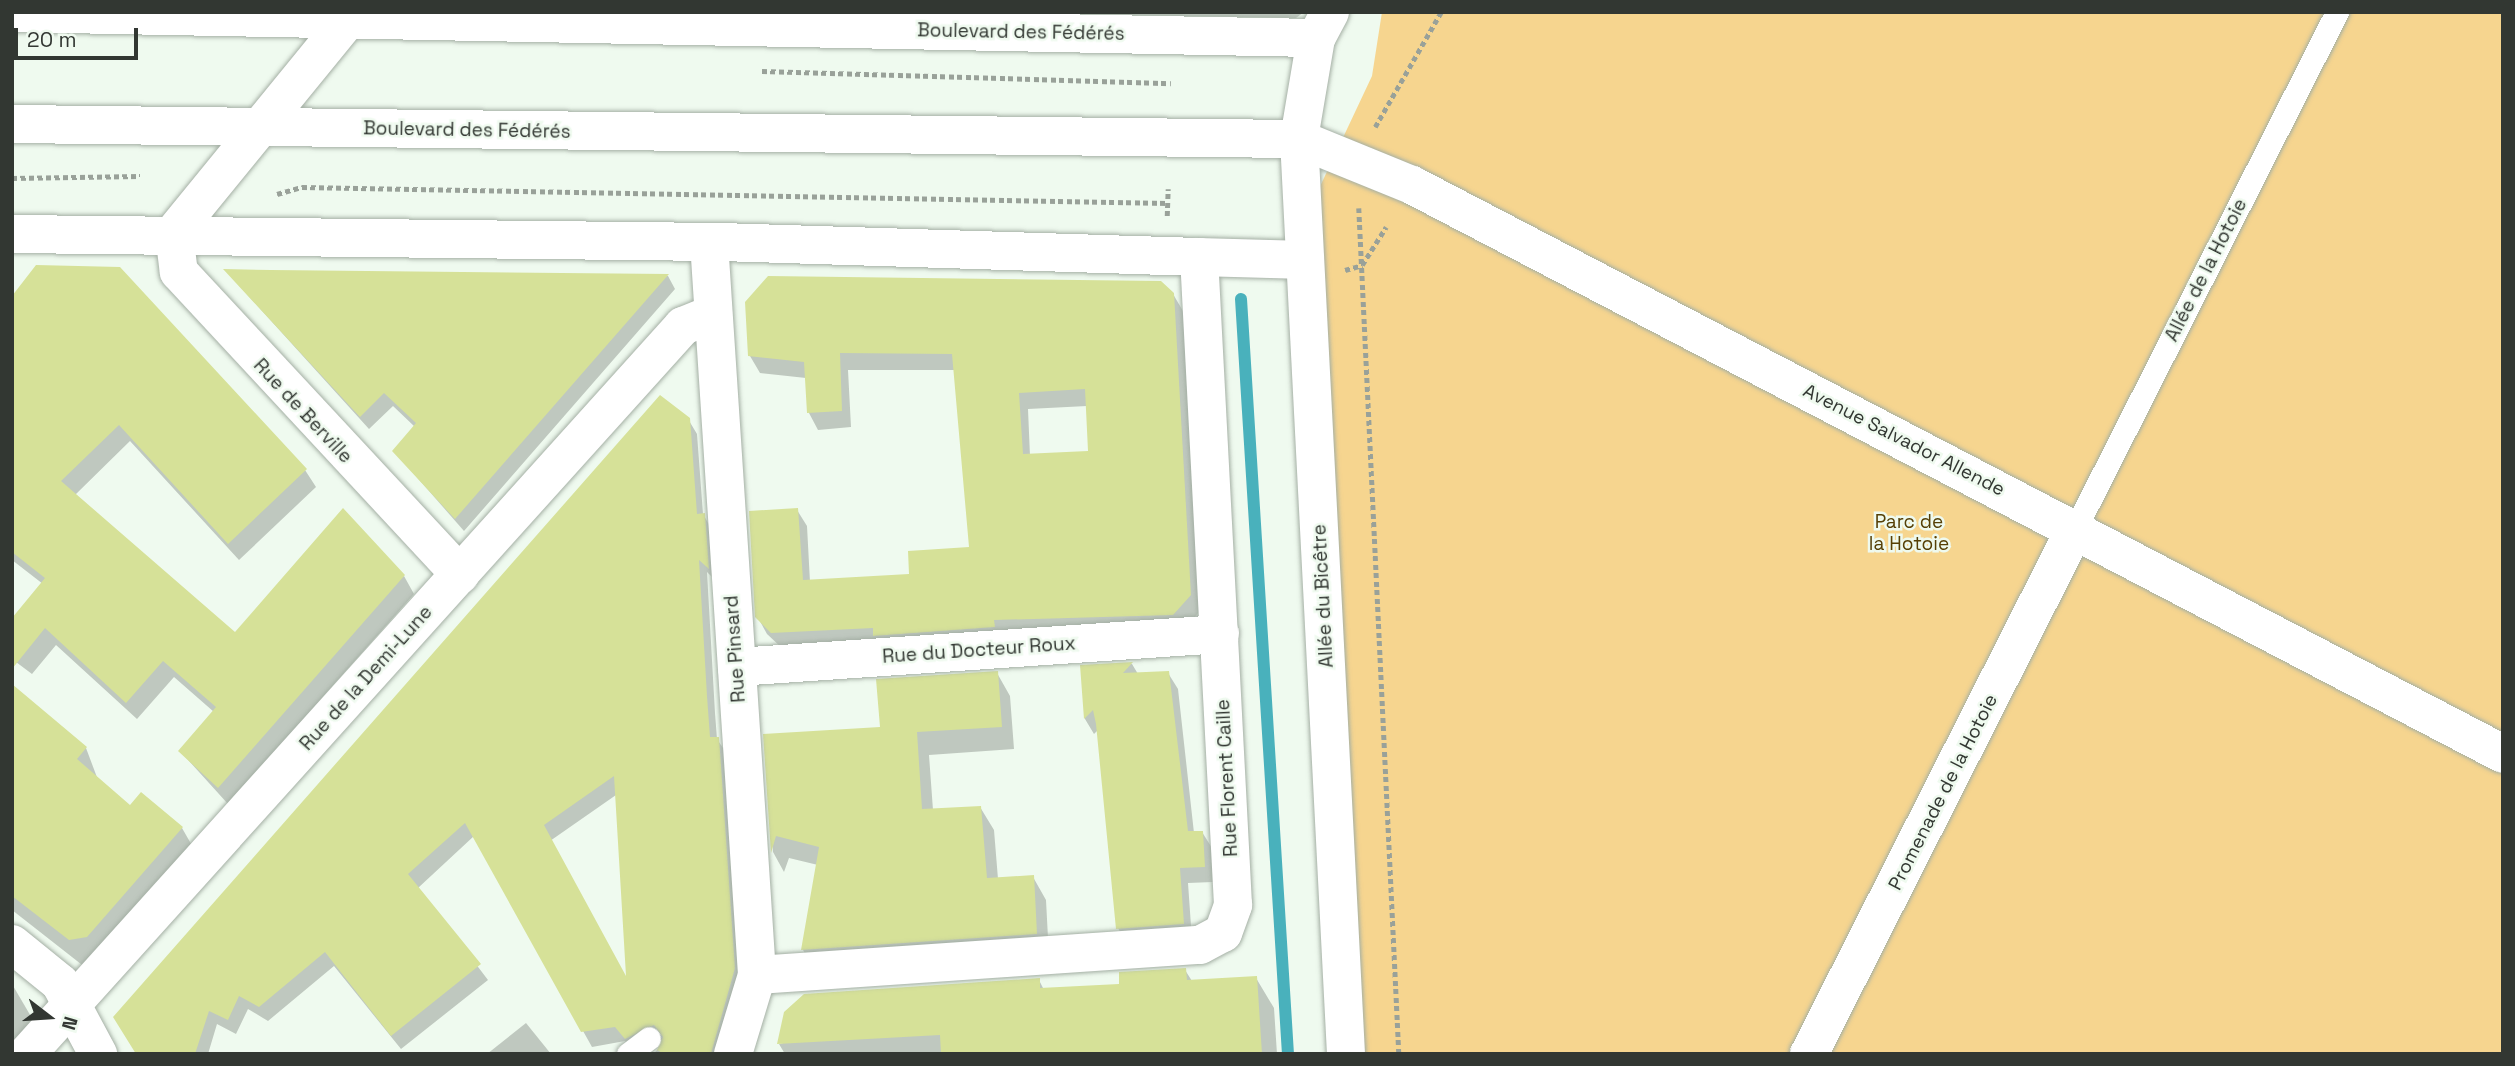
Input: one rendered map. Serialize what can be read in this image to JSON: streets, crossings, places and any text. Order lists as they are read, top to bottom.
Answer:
{
  "streets": {
    "street": [
      "Boulevard des Fédérés",
      "Rue de Berville",
      "Avenue Salvador Allende",
      "Allée du Bicêtre",
      "Rue Pinsard",
      "Rue du Docteur Roux",
      "Rue de la Demi-Lune",
      "Rue Florent Caille",
      "Promenade de la Hotoie"
    ],
    "lane": ["Allée de la Hotoie"]
  },
  "crossings": [
    ["Boulevard des Fédérés", "Avenue Salvador Allende"],
    ["Boulevard des Fédérés", "Allée du Bicêtre"],
    ["Allée de la Hotoie", "Avenue Salvador Allende"],
    ["Allée de la Hotoie", "Promenade de la Hotoie"],
    ["Rue de Berville", "Rue de la Demi-Lune"],
    ["Avenue Salvador Allende", "Allée du Bicêtre"],
    ["Avenue Salvador Allende", "Promenade de la Hotoie"],
    ["Rue Pinsard", "Rue du Docteur Roux"],
    ["Rue Pinsard", "Rue de la Demi-Lune"],
    ["Rue Pinsard", "Rue Florent Caille"],
    ["Rue du Docteur Roux", "Rue Florent Caille"]
  ],
  "parks": ["Parc de la Hotoie"],
  "scale_bar": "20 m",
  "north": "right"
}
